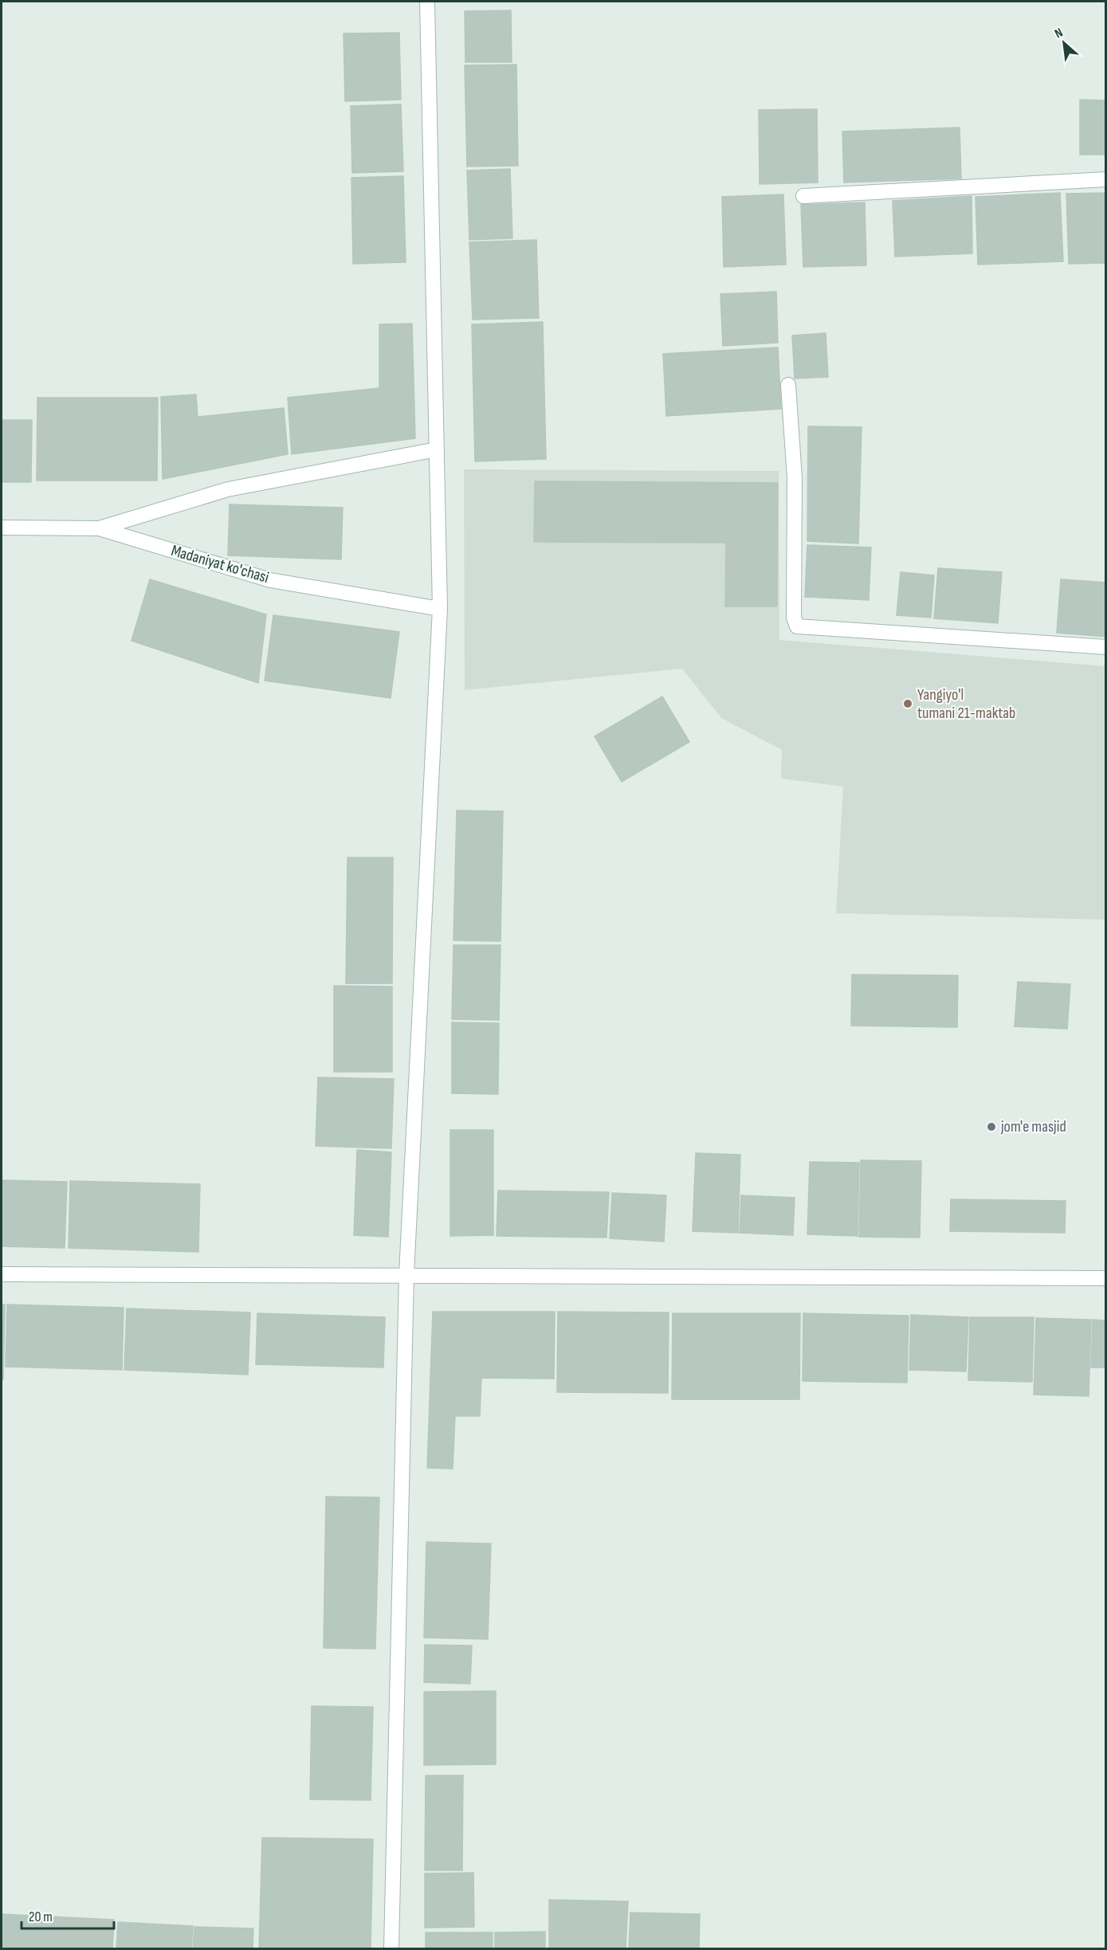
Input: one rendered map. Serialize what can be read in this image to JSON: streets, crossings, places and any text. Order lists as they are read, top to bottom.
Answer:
{
  "streets": {
    "street": ["Madaniyat ko'chasi"]
  },
  "places": ["Yangiyo'l tumani 21-maktab", "jom'e masjid"],
  "scale_bar": "20 m",
  "north": "top left"
}
